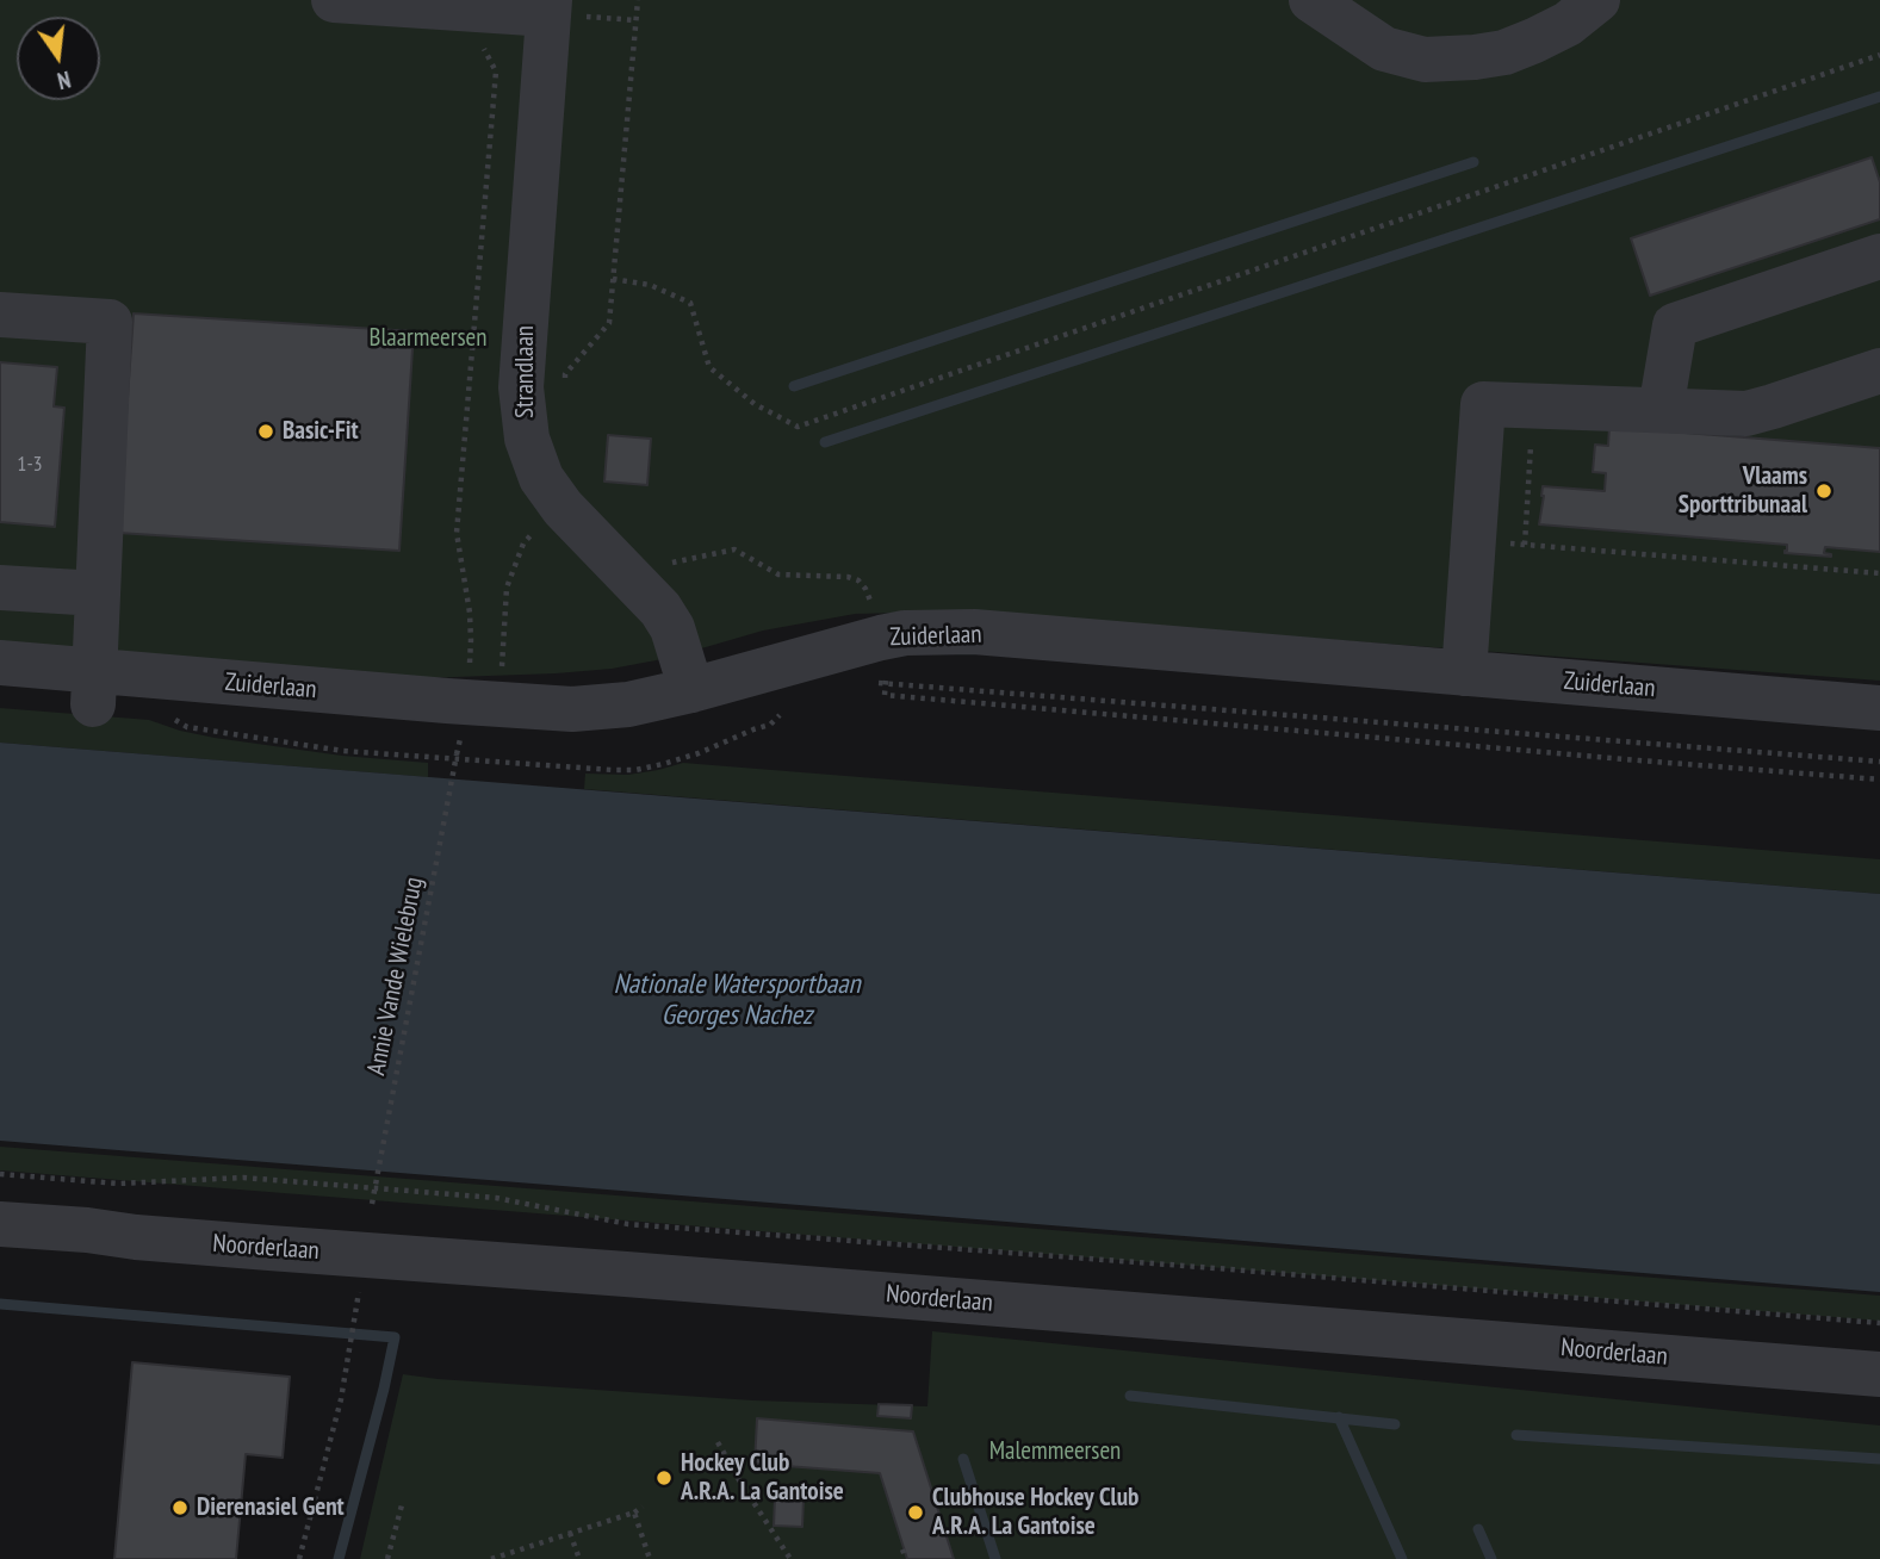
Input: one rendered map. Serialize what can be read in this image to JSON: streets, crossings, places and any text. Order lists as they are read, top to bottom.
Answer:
{
  "streets": {
    "street": ["Strandlaan", "Zuiderlaan", "Noorderlaan"],
    "path": ["Annie Vande Wielebrug"]
  },
  "crossings": [
    ["Strandlaan", "Zuiderlaan"]
  ],
  "water": ["Nationale Watersportbaan Georges Nachez"],
  "parks": ["Blaarmeersen", "Malemmeersen"],
  "places": [
    "Basic-Fit",
    "Vlaams Sporttribunaal",
    "Hockey Club A.R.A. La Gantoise",
    "Dierenasiel Gent",
    "Clubhouse Hockey Club A.R.A. La Gantoise"
  ],
  "house_numbers": ["1-3"],
  "north": "bottom"
}
